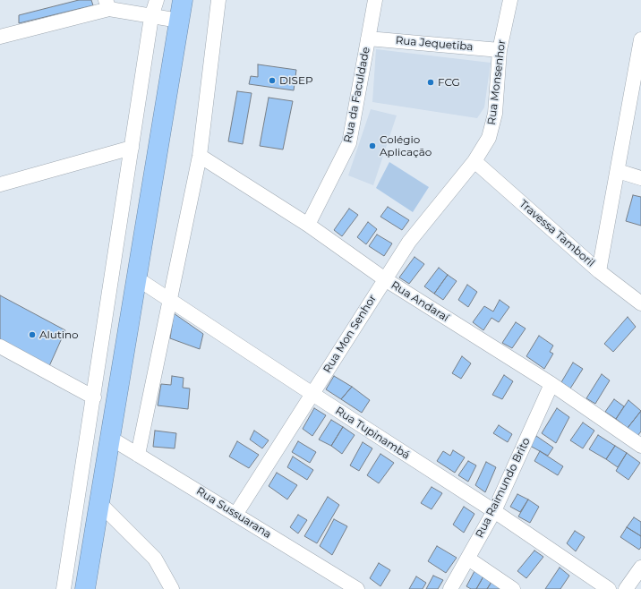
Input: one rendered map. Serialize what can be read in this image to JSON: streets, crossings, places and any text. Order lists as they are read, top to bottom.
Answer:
{
  "streets": {
    "street": [
      "Rua Jequetiba",
      "Rua Monsenhor",
      "Rua da Faculdade",
      "Travessa Tamboril",
      "Rua Andaraí",
      "Rua Mon Senhor",
      "Rua Tupinambá",
      "Rua Raimundo Brito",
      "Rua Sussuarana"
    ]
  },
  "crossings": [
    ["Rua Jequetiba", "Rua Monsenhor"],
    ["Rua Jequetiba", "Rua da Faculdade"],
    ["Rua Monsenhor", "Travessa Tamboril"],
    ["Rua Monsenhor", "Rua Mon Senhor"],
    ["Rua da Faculdade", "Rua Andaraí"],
    ["Travessa Tamboril", "Rua Mon Senhor"],
    ["Rua Andaraí", "Rua Mon Senhor"],
    ["Rua Andaraí", "Rua Raimundo Brito"],
    ["Rua Mon Senhor", "Rua Tupinambá"],
    ["Rua Mon Senhor", "Rua Sussuarana"],
    ["Rua Tupinambá", "Rua Raimundo Brito"]
  ],
  "places": [
    "DISEP",
    "FCG",
    "Colégio Aplicação",
    "Alutino"
  ]
}
